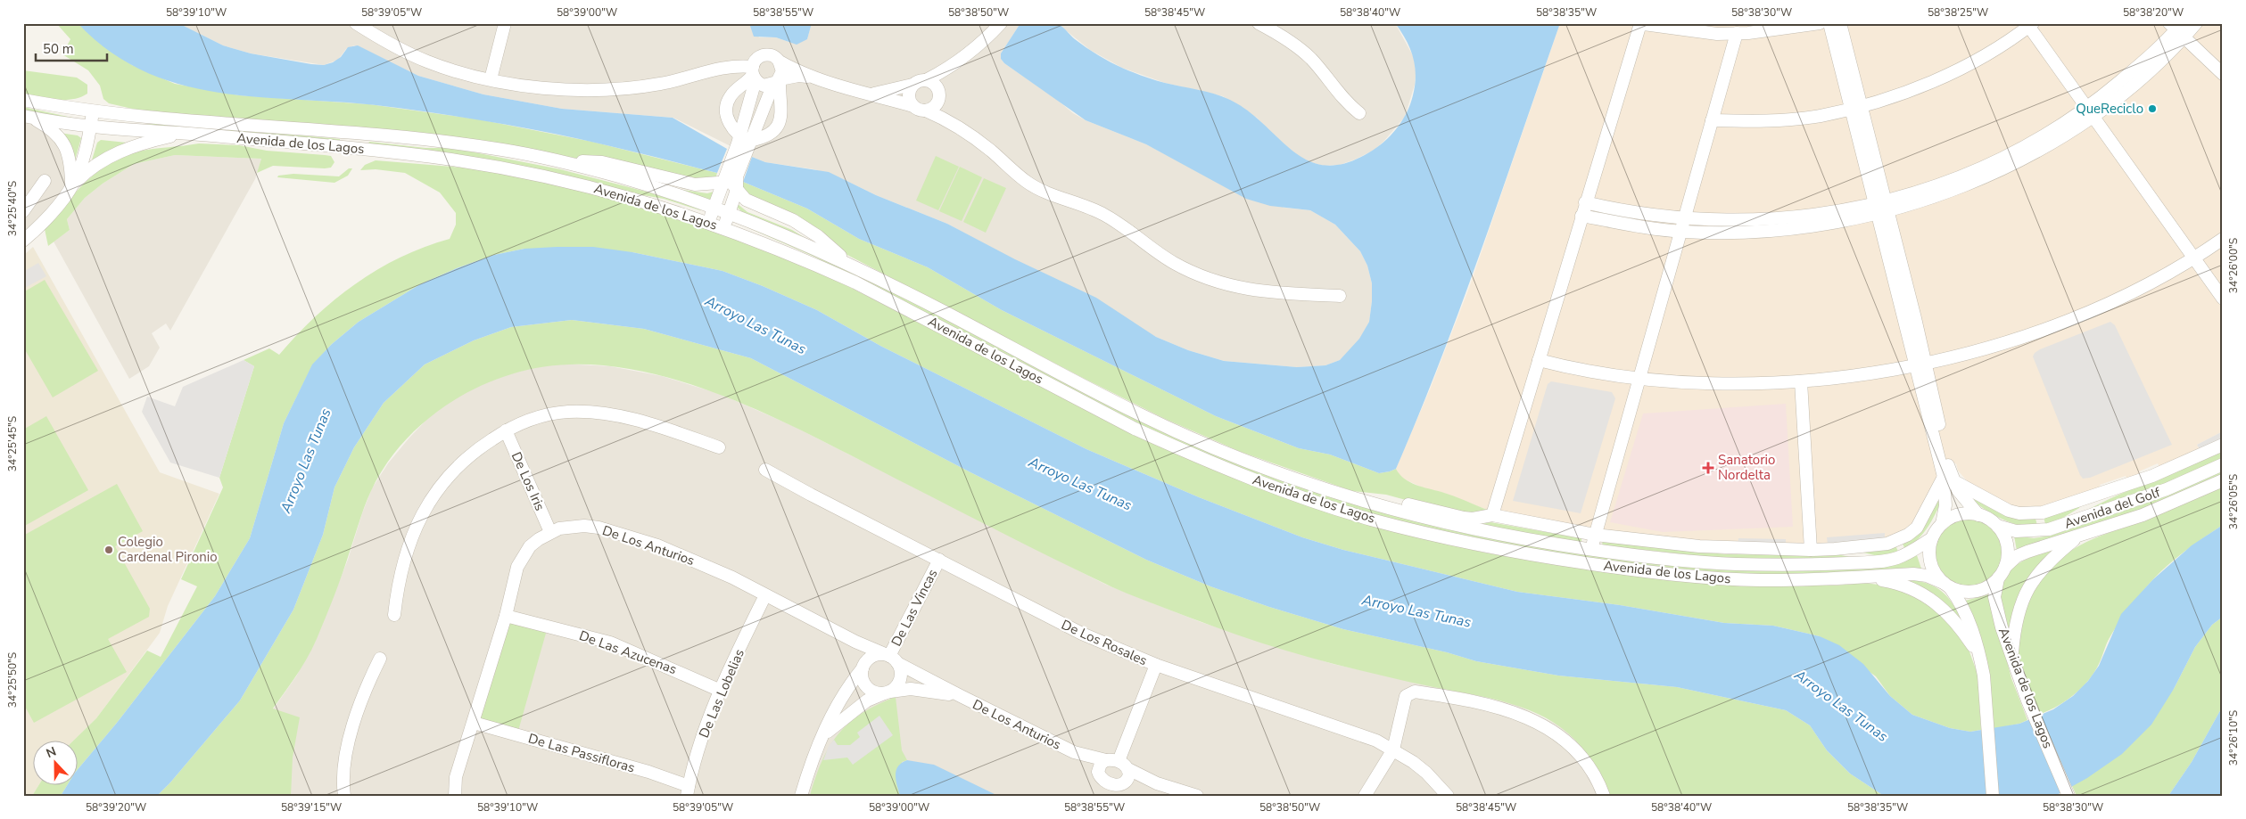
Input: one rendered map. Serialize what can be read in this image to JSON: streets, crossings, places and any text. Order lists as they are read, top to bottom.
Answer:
{
  "streets": {
    "street": [
      "Avenida de los Lagos",
      "De Los Iris",
      "Avenida del Golf",
      "De Los Anturios",
      "De Las Vincas",
      "De Los Rosales",
      "De Las Azucenas",
      "De Las Lobelias",
      "De Las Passifloras"
    ]
  },
  "crossings": [
    ["Avenida de los Lagos", "Avenida del Golf"],
    ["De Los Iris", "De Los Anturios"],
    ["De Los Anturios", "De Las Vincas"],
    ["De Los Anturios", "De Las Azucenas"],
    ["De Los Anturios", "De Las Lobelias"],
    ["De Los Anturios", "De Las Passifloras"],
    ["De Las Vincas", "De Los Rosales"],
    ["De Las Azucenas", "De Las Lobelias"],
    ["De Las Lobelias", "De Las Passifloras"]
  ],
  "water": ["Arroyo Las Tunas"],
  "places": {
    "other": ["QueReciclo", "Colegio Cardenal Pironio"],
    "health": ["Sanatorio Nordelta"]
  },
  "scale_bar": "50 m",
  "north": "top",
  "coordinates": [
    "58°39'10\"W",
    "58°39'05\"W",
    "58°39'00\"W",
    "58°38'55\"W",
    "58°38'50\"W",
    "58°38'45\"W",
    "58°38'40\"W",
    "58°38'35\"W",
    "58°38'30\"W",
    "58°38'25\"W",
    "58°38'20\"W",
    "34°25'40\"S",
    "34°26'00\"S",
    "34°25'45\"S",
    "34°26'05\"S",
    "34°25'50\"S",
    "34°26'10\"S",
    "58°39'20\"W",
    "58°39'15\"W"
  ]
}
